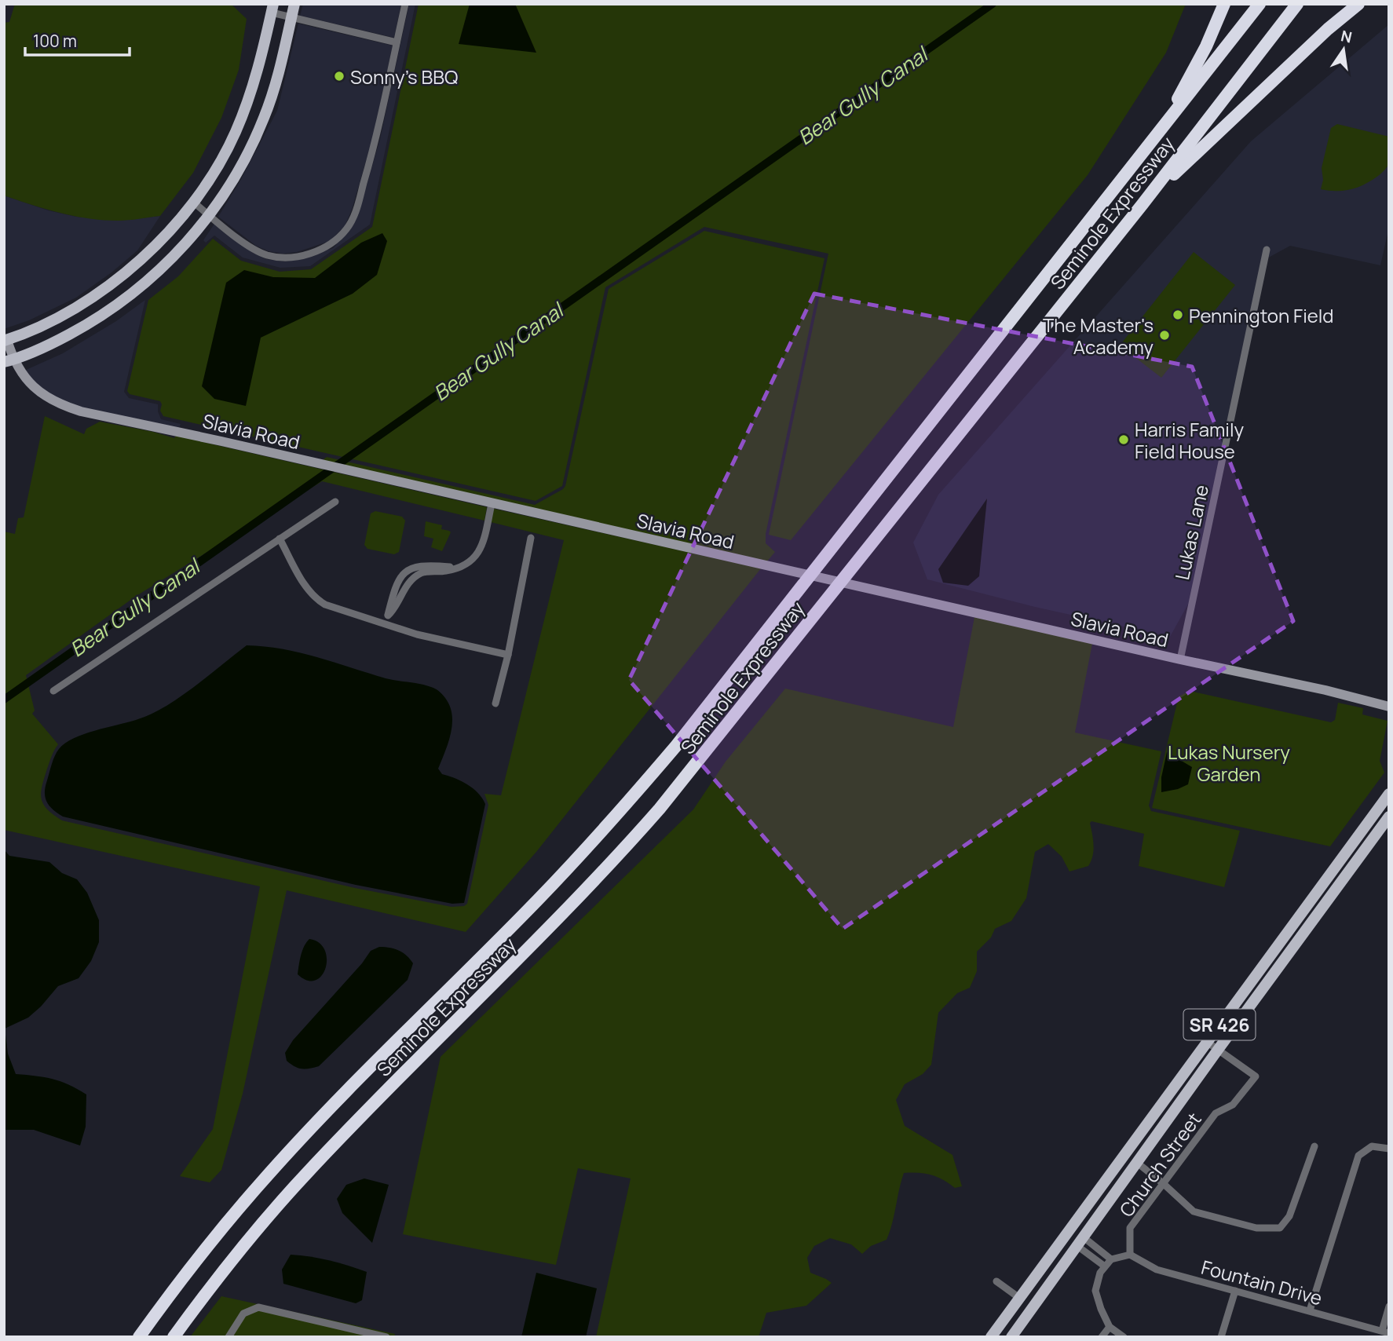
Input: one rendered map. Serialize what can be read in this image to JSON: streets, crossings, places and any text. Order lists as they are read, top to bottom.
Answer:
{
  "streets": {
    "highway": ["Seminole Expressway"],
    "main road": ["SR 426"],
    "street": [
      "Slavia Road",
      "Lukas Lane",
      "Church Street",
      "Fountain Drive"
    ]
  },
  "crossings": [
    ["Slavia Road", "Lukas Lane"],
    ["SR 426", "Church Street"],
    ["Church Street", "Fountain Drive"]
  ],
  "water": ["Bear Gully Canal"],
  "parks": ["Lukas Nursery Garden"],
  "places": [
    "Sonny's BBQ",
    "Pennington Field",
    "The Master's Academy",
    "Harris Family Field House"
  ],
  "scale_bar": "100 m",
  "north": "top"
}
